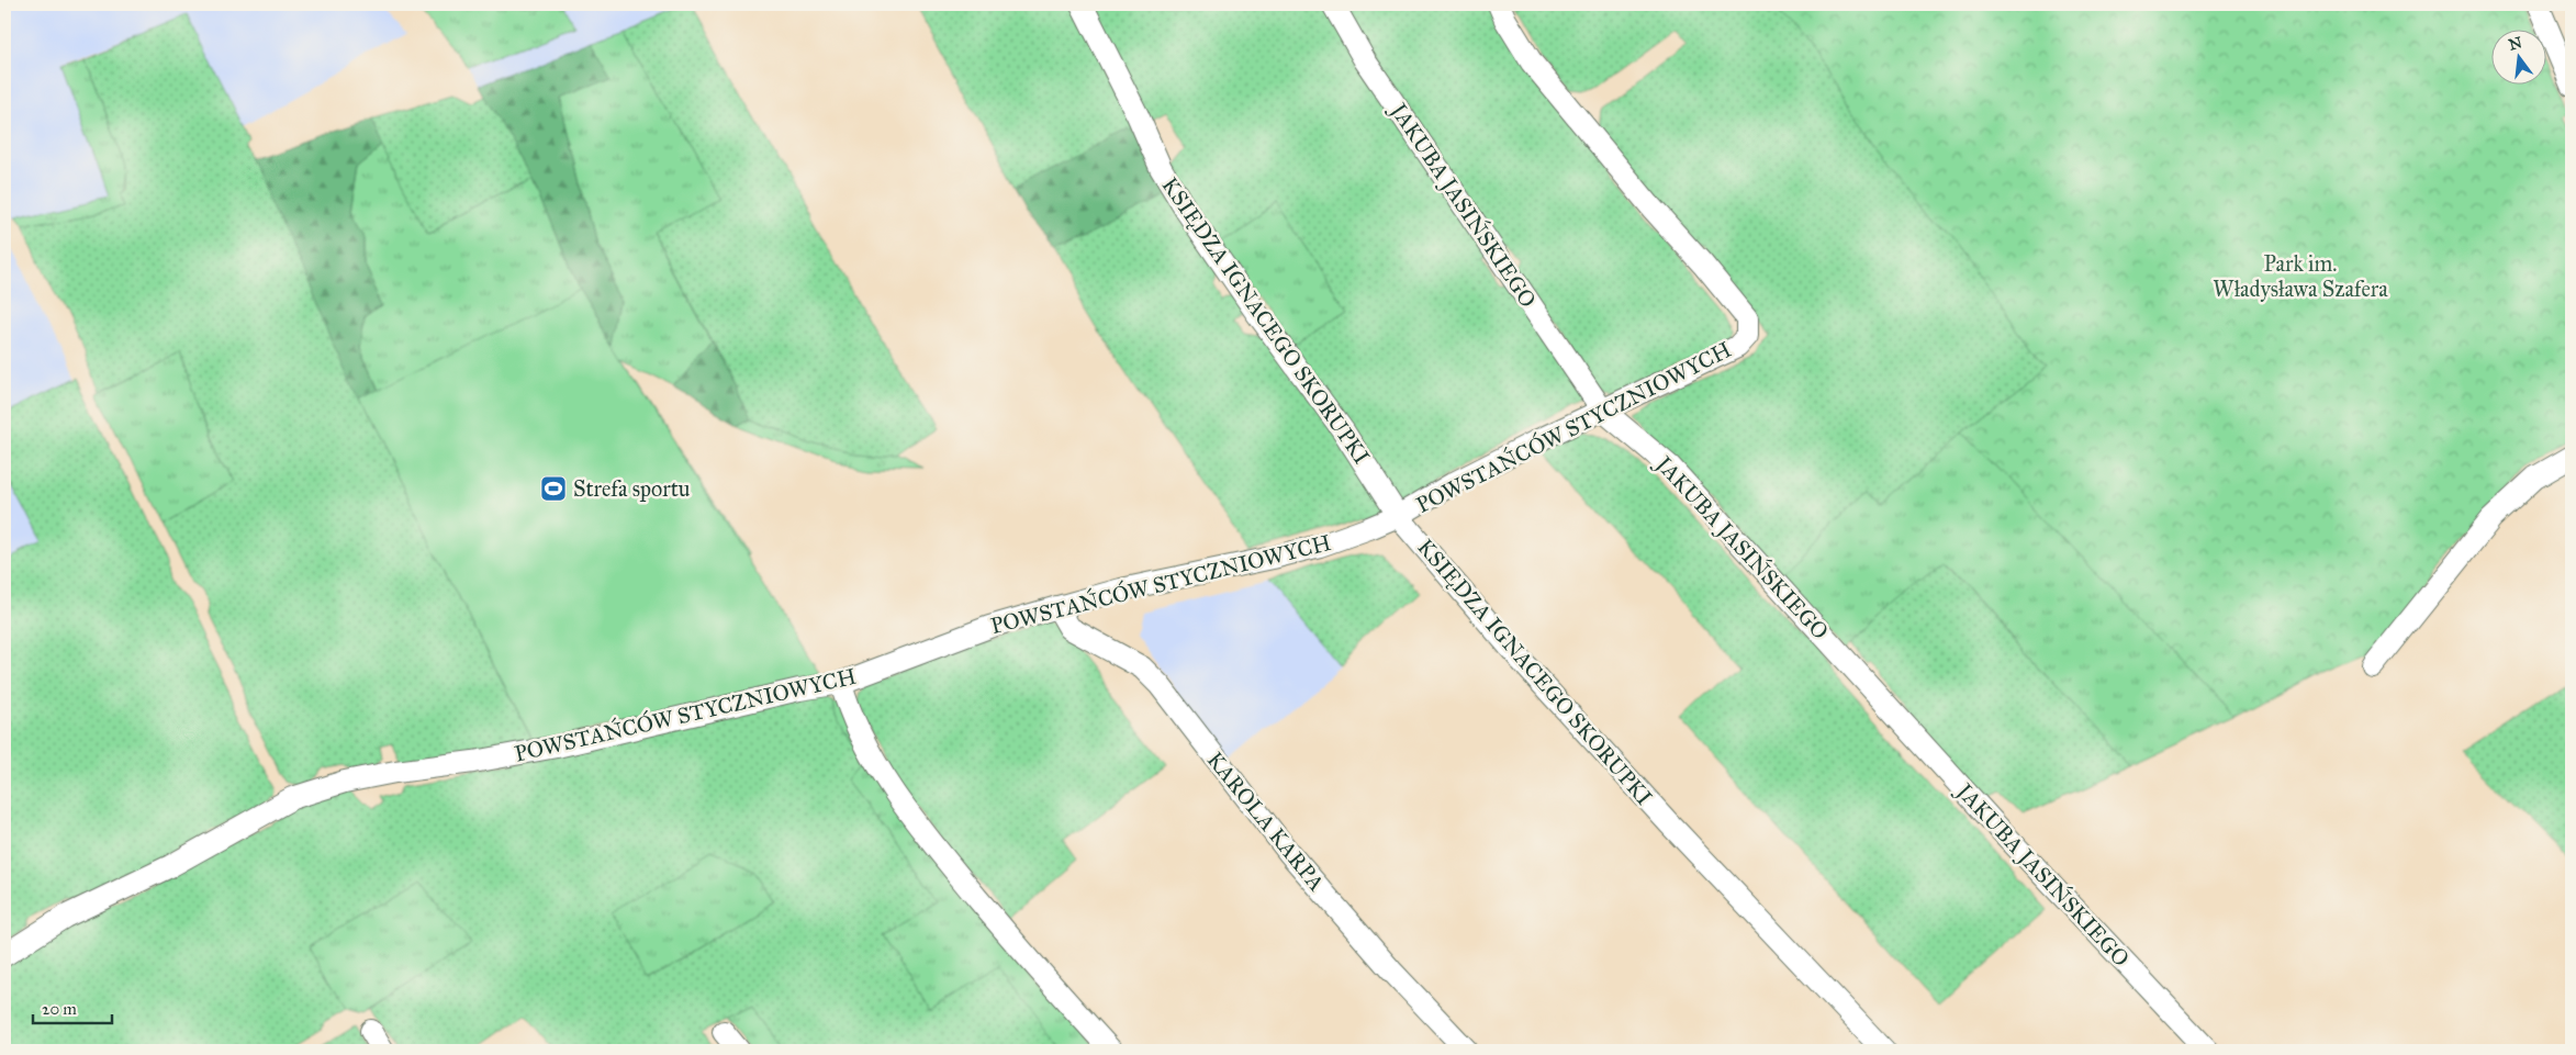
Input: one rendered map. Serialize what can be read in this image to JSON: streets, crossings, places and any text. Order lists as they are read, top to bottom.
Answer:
{
  "streets": {
    "street": [
      "JAKUBA JASIŃSKIEGO",
      "KSIĘDZA IGNACEGO SKORUPKI",
      "POWSTAŃCÓW STYCZNIOWYCH",
      "KAROLA KARPA"
    ]
  },
  "crossings": [
    ["JAKUBA JASIŃSKIEGO", "POWSTAŃCÓW STYCZNIOWYCH"],
    ["KSIĘDZA IGNACEGO SKORUPKI", "POWSTAŃCÓW STYCZNIOWYCH"],
    ["POWSTAŃCÓW STYCZNIOWYCH", "KAROLA KARPA"]
  ],
  "parks": ["Park im. Władysława Szafera"],
  "places": {
    "sports": ["Strefa sportu"]
  },
  "scale_bar": "20 m",
  "north": "top"
}
